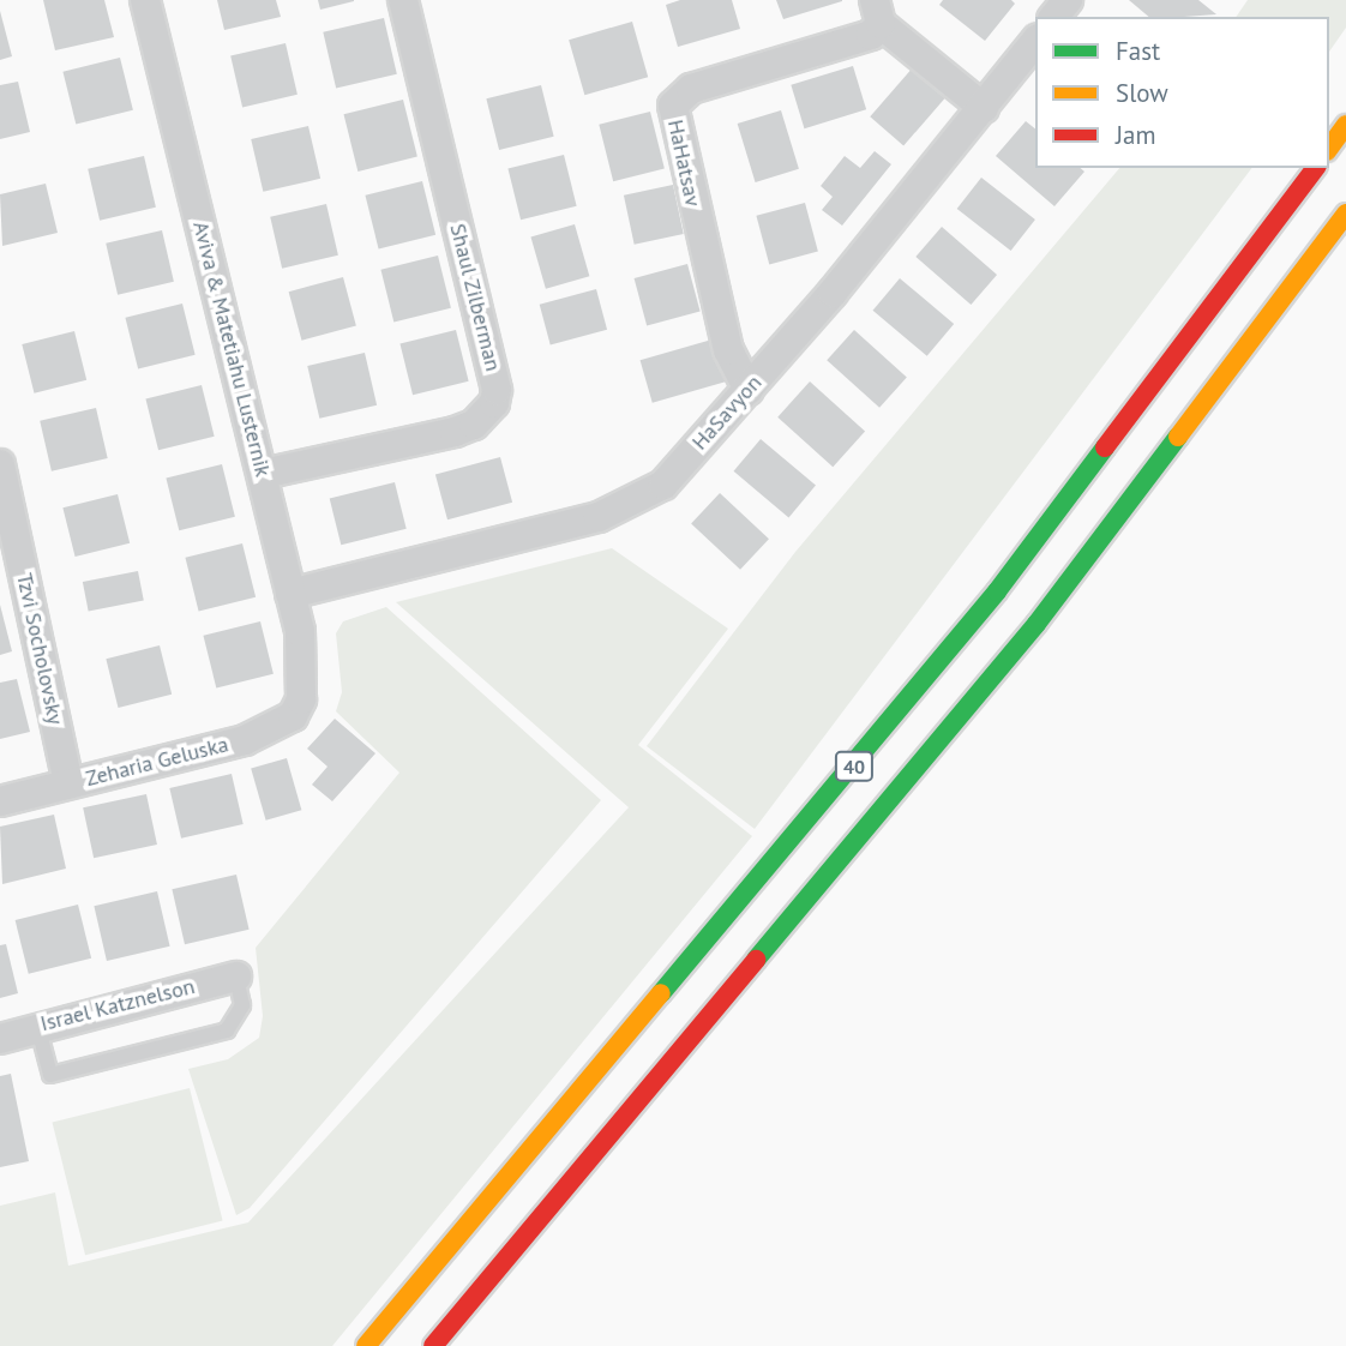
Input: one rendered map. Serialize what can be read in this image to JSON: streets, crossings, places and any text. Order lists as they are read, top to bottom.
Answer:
{
  "streets": {
    "highway": ["40"],
    "street": [
      "HaHatsav",
      "Shaul Zilberman",
      "Aviva & Matetiahu Lusternik",
      "HaSavyon",
      "Tzvi Socholovsky",
      "Zeharia Geluska",
      "Israel Katznelson"
    ]
  },
  "crossings": [
    ["HaHatsav", "HaSavyon"],
    ["Shaul Zilberman", "Aviva & Matetiahu Lusternik"],
    ["Aviva & Matetiahu Lusternik", "HaSavyon"],
    ["Aviva & Matetiahu Lusternik", "Zeharia Geluska"],
    ["Tzvi Socholovsky", "Zeharia Geluska"]
  ],
  "legend": ["Fast", "Slow", "Jam"]
}
